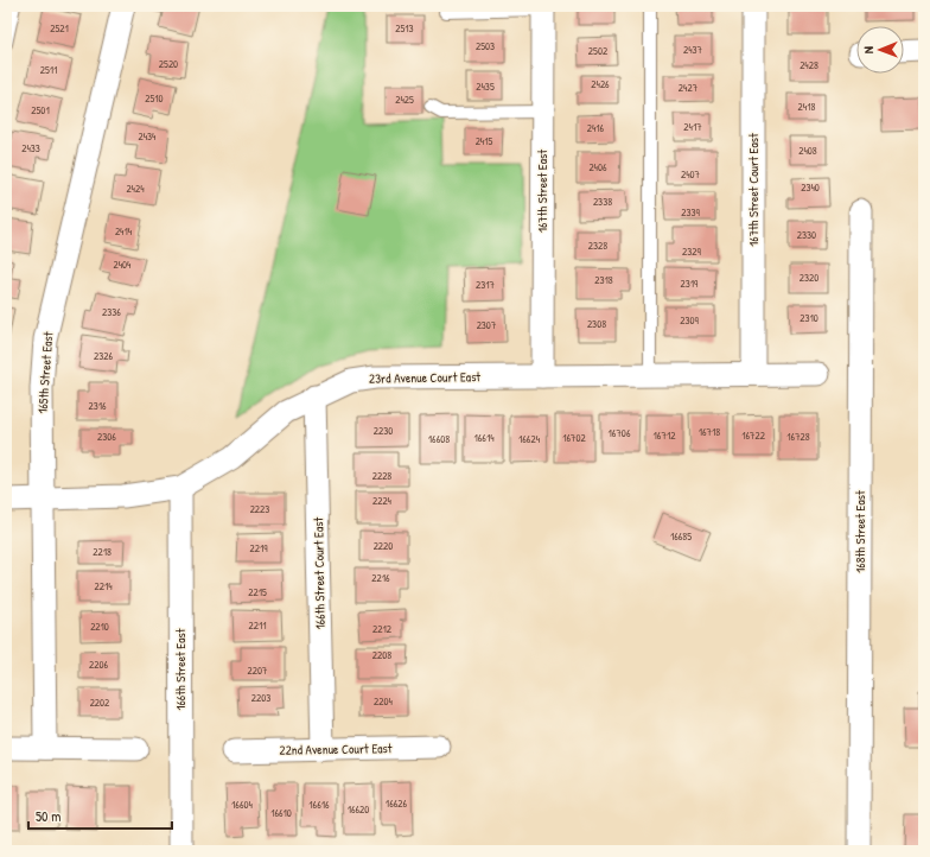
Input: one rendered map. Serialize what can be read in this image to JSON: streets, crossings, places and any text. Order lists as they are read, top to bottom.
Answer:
{
  "streets": {
    "street": [
      "167th Street Court East",
      "167th Street East",
      "165th Street East",
      "23rd Avenue Court East",
      "168th Street East",
      "166th Street Court East",
      "166th Street East",
      "22nd Avenue Court East"
    ]
  },
  "crossings": [
    ["167th Street Court East", "23rd Avenue Court East"],
    ["167th Street East", "23rd Avenue Court East"],
    ["165th Street East", "23rd Avenue Court East"],
    ["23rd Avenue Court East", "166th Street Court East"],
    ["23rd Avenue Court East", "166th Street East"],
    ["166th Street Court East", "22nd Avenue Court East"]
  ],
  "house_numbers": [
    "2521",
    "2513",
    "2503",
    "2437",
    "2502",
    "2520",
    "2428",
    "2511",
    "2426",
    "2435",
    "2427",
    "2510",
    "2425",
    "2418",
    "2501",
    "2417",
    "2416",
    "2434",
    "2415",
    "2433",
    "2408",
    "2406",
    "2407",
    "2340",
    "2424",
    "2338",
    "2339",
    "2414",
    "2330",
    "2328",
    "2329",
    "2404",
    "2320",
    "2318",
    "2319",
    "2317",
    "2336",
    "2310",
    "2309",
    "2308",
    "2307",
    "2326",
    "2316",
    "2230",
    "16718",
    "16706",
    "16712",
    "16722",
    "2306",
    "16728",
    "16614",
    "16702",
    "16608",
    "16624",
    "2228",
    "2224",
    "2223",
    "16685",
    "2220",
    "2219",
    "2218",
    "2216",
    "2214",
    "2215",
    "2211",
    "2210",
    "2212",
    "2208",
    "2206",
    "2207",
    "2203",
    "2204",
    "2202",
    "16626",
    "16604",
    "16616",
    "16620",
    "16610"
  ],
  "scale_bar": "50 m",
  "north": "left"
}
